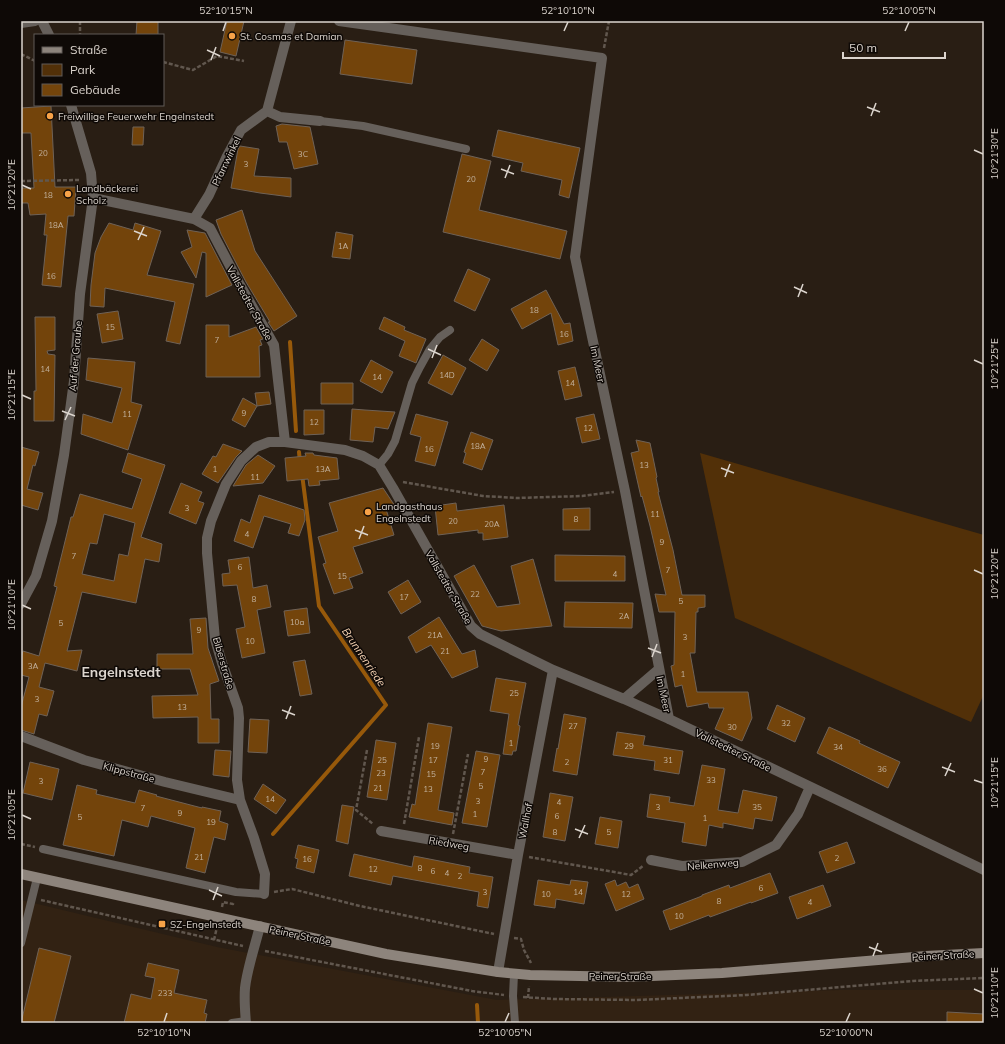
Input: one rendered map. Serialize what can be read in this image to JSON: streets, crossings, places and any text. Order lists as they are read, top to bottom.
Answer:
{
  "streets": {
    "main road": ["Peiner Straße"],
    "street": [
      "Pfarrwinkel",
      "Vallstedter Straße",
      "Auf der Graube",
      "Im Meer",
      "Biberstraße",
      "Klippstraße",
      "Wallhof",
      "Riedweg",
      "Nelkenweg"
    ]
  },
  "crossings": [
    ["Pfarrwinkel", "Vallstedter Straße"],
    ["Vallstedter Straße", "Auf der Graube"],
    ["Vallstedter Straße", "Im Meer"],
    ["Vallstedter Straße", "Biberstraße"],
    ["Vallstedter Straße", "Wallhof"],
    ["Vallstedter Straße", "Nelkenweg"],
    ["Biberstraße", "Klippstraße"],
    ["Wallhof", "Riedweg"],
    ["Wallhof", "Peiner Straße"]
  ],
  "districts": ["Engelnstedt"],
  "water": ["Brunnenriede"],
  "places": {
    "other": [
      "St. Cosmas et Damian",
      "Freiwillige Feuerwehr Engelnstedt",
      "Landbäckerei Scholz",
      "Landgasthaus Engelnstedt"
    ],
    "transit": ["SZ-Engelnstedt"]
  },
  "house_numbers": [
    "20",
    "3C",
    "3",
    "20",
    "18",
    "18A",
    "1A",
    "16",
    "18",
    "15",
    "16",
    "7",
    "14",
    "14D",
    "14",
    "14",
    "9",
    "11",
    "12",
    "12",
    "18A",
    "16",
    "13",
    "1",
    "13A",
    "11",
    "3",
    "11",
    "8",
    "20",
    "20A",
    "4",
    "9",
    "7",
    "6",
    "7",
    "4",
    "15",
    "22",
    "17",
    "8",
    "5",
    "2A",
    "10a",
    "5",
    "9",
    "21A",
    "3",
    "10",
    "21",
    "3A",
    "1",
    "25",
    "3",
    "13",
    "32",
    "27",
    "30",
    "1",
    "19",
    "29",
    "34",
    "9",
    "25",
    "17",
    "31",
    "2",
    "36",
    "7",
    "23",
    "15",
    "33",
    "3",
    "5",
    "21",
    "13",
    "14",
    "3",
    "4",
    "3",
    "35",
    "7",
    "9",
    "1",
    "6",
    "5",
    "1",
    "19",
    "8",
    "5",
    "21",
    "2",
    "16",
    "8",
    "12",
    "6",
    "4",
    "2",
    "6",
    "3",
    "14",
    "10",
    "12",
    "8",
    "4",
    "10",
    "233"
  ],
  "legend": ["Straße", "Park", "Gebäude"],
  "scale_bar": "50 m",
  "coordinates": [
    "52°10'15\"N",
    "52°10'10\"N",
    "52°10'05\"N",
    "10°21'30\"E",
    "10°21'20\"E",
    "10°21'25\"E",
    "10°21'15\"E",
    "10°21'10\"E",
    "10°21'05\"E",
    "52°10'00\"N"
  ]
}
